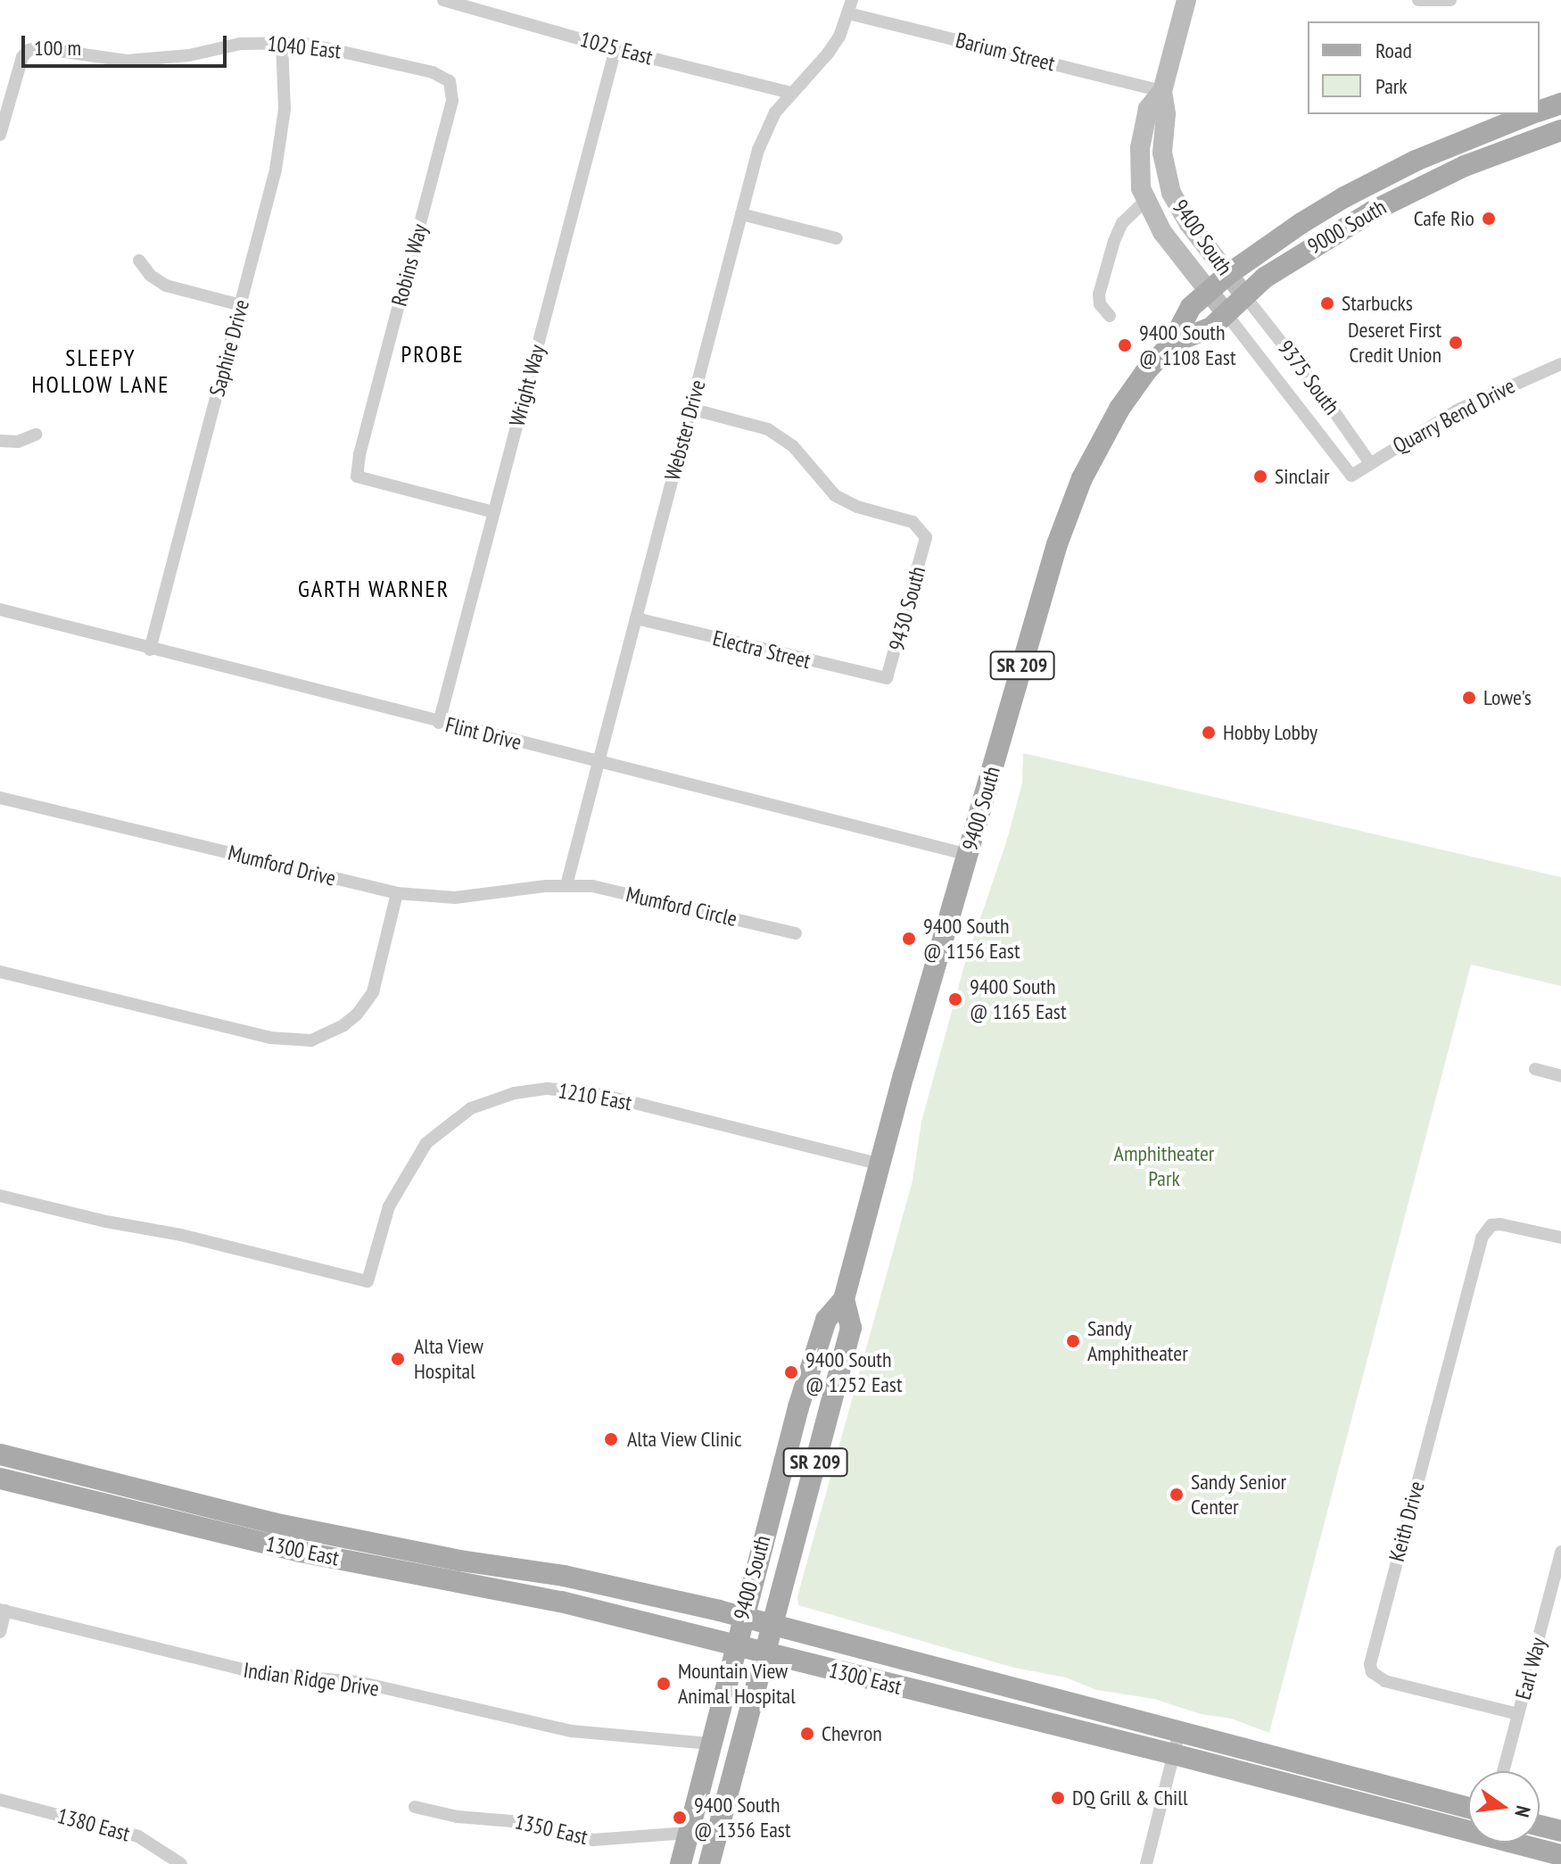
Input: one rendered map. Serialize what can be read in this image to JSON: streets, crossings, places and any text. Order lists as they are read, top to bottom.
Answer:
{
  "streets": {
    "main road": [
      "9000 South",
      "9400 South",
      "SR 209",
      "1300 East"
    ],
    "street": [
      "1040 East",
      "1025 East",
      "Barium Street",
      "Robins Way",
      "Saphire Drive",
      "9375 South",
      "Wright Way",
      "Quarry Bend Drive",
      "Webster Drive",
      "9430 South",
      "Electra Street",
      "Flint Drive",
      "Mumford Drive",
      "Mumford Circle",
      "1210 East",
      "Keith Drive",
      "Earl Way",
      "Indian Ridge Drive",
      "1380 East",
      "1350 East"
    ]
  },
  "crossings": [
    ["1040 East", "Robins Way"],
    ["1040 East", "Saphire Drive"],
    ["1025 East", "Wright Way"],
    ["1025 East", "Webster Drive"],
    ["Barium Street", "9400 South"],
    ["Barium Street", "Webster Drive"],
    ["9000 South", "9400 South"],
    ["9000 South", "9375 South"],
    ["9400 South", "9375 South"],
    ["9400 South", "Flint Drive"],
    ["9400 South", "1210 East"],
    ["9400 South", "1300 East"],
    ["9400 South", "Indian Ridge Drive"],
    ["9400 South", "1350 East"],
    ["Robins Way", "Wright Way"],
    ["Saphire Drive", "Flint Drive"],
    ["9375 South", "Quarry Bend Drive"],
    ["Wright Way", "Flint Drive"],
    ["Webster Drive", "9430 South"],
    ["Webster Drive", "Electra Street"],
    ["Webster Drive", "Flint Drive"],
    ["Webster Drive", "Mumford Drive"],
    ["Webster Drive", "Mumford Circle"],
    ["9430 South", "Electra Street"],
    ["Mumford Drive", "Mumford Circle"],
    ["Keith Drive", "Earl Way"]
  ],
  "districts": ["PROBE", "SLEEPY HOLLOW LANE", "GARTH WARNER"],
  "parks": ["Amphitheater Park"],
  "places": [
    "Cafe Rio",
    "Starbucks",
    "Deseret First Credit Union",
    "9400 South @ 1108 East",
    "Sinclair",
    "Lowe's",
    "Hobby Lobby",
    "9400 South @ 1156 East",
    "9400 South @ 1165 East",
    "Sandy Amphitheater",
    "Alta View Hospital",
    "9400 South @ 1252 East",
    "Alta View Clinic",
    "Sandy Senior Center",
    "Mountain View Animal Hospital",
    "Chevron",
    "DQ Grill & Chill",
    "9400 South @ 1356 East"
  ],
  "legend": ["Road", "Park"],
  "scale_bar": "100 m",
  "north": "right"
}
